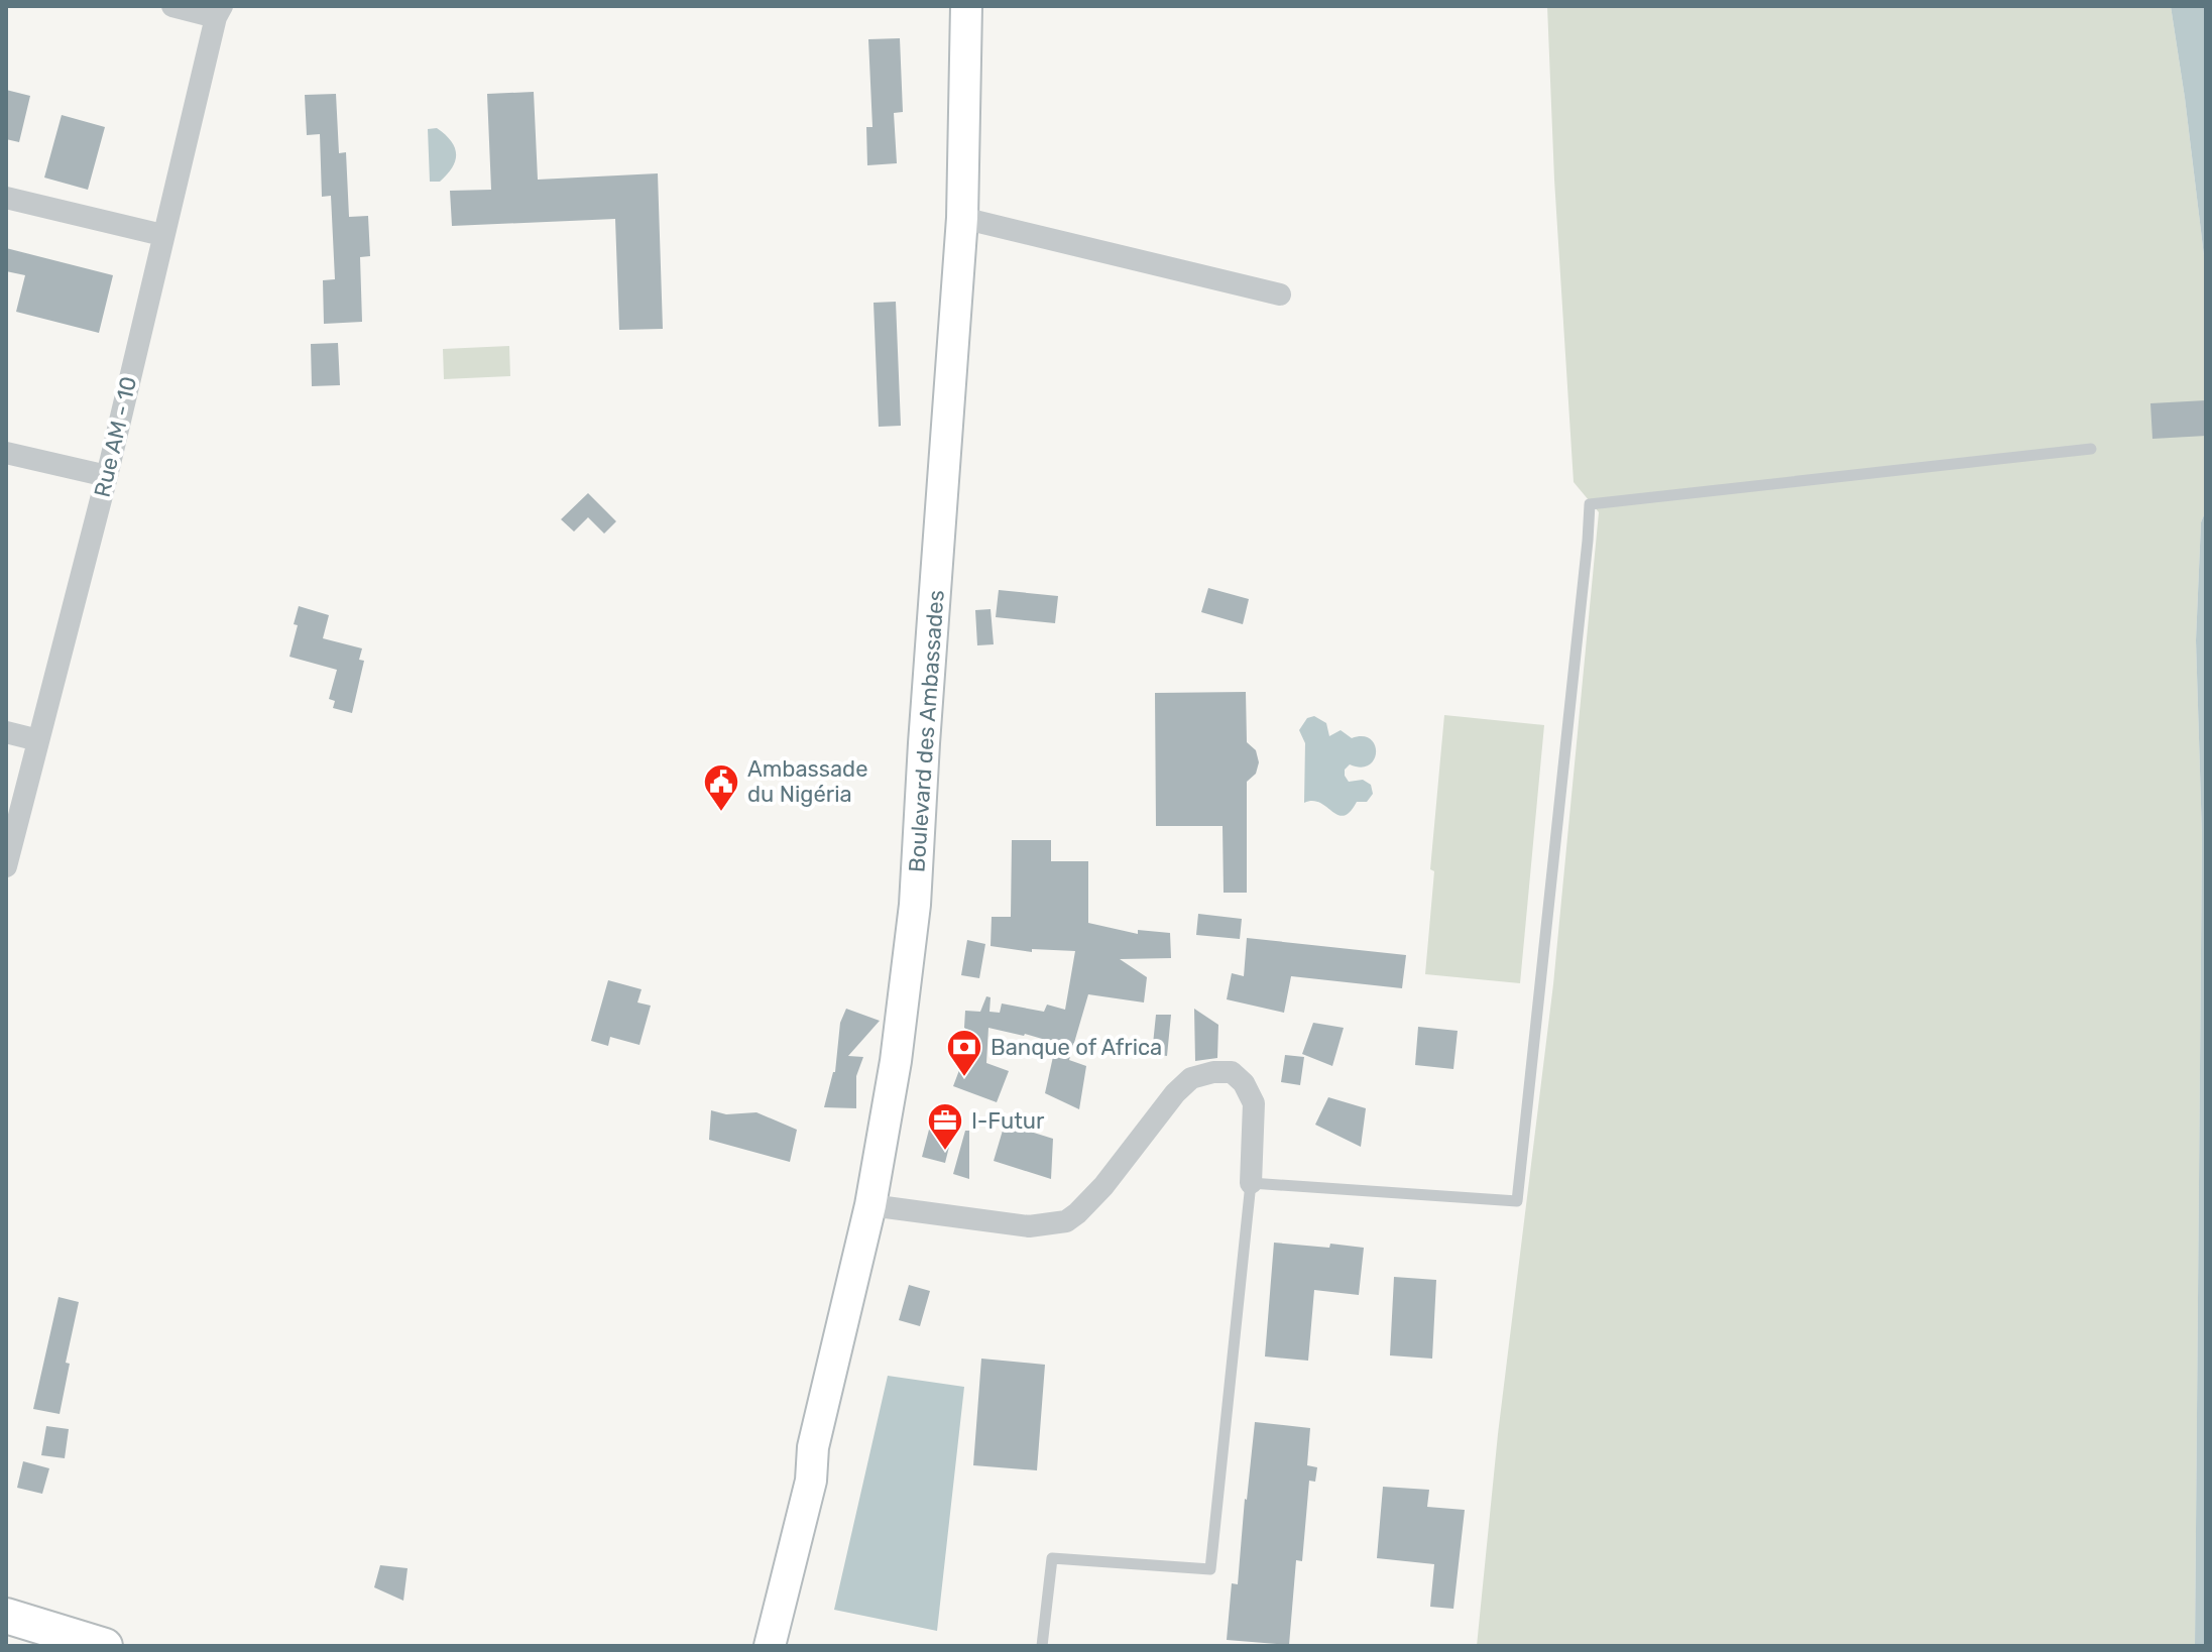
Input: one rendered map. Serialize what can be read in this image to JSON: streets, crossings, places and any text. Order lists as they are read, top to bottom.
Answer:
{
  "streets": {
    "main road": ["Boulevard des Ambassades"],
    "street": ["Rue AM - 10"]
  },
  "places": {
    "public building": ["Ambassade du Nigéria"],
    "bank": ["Banque of Africa"],
    "office": ["I-Futur"]
  }
}
